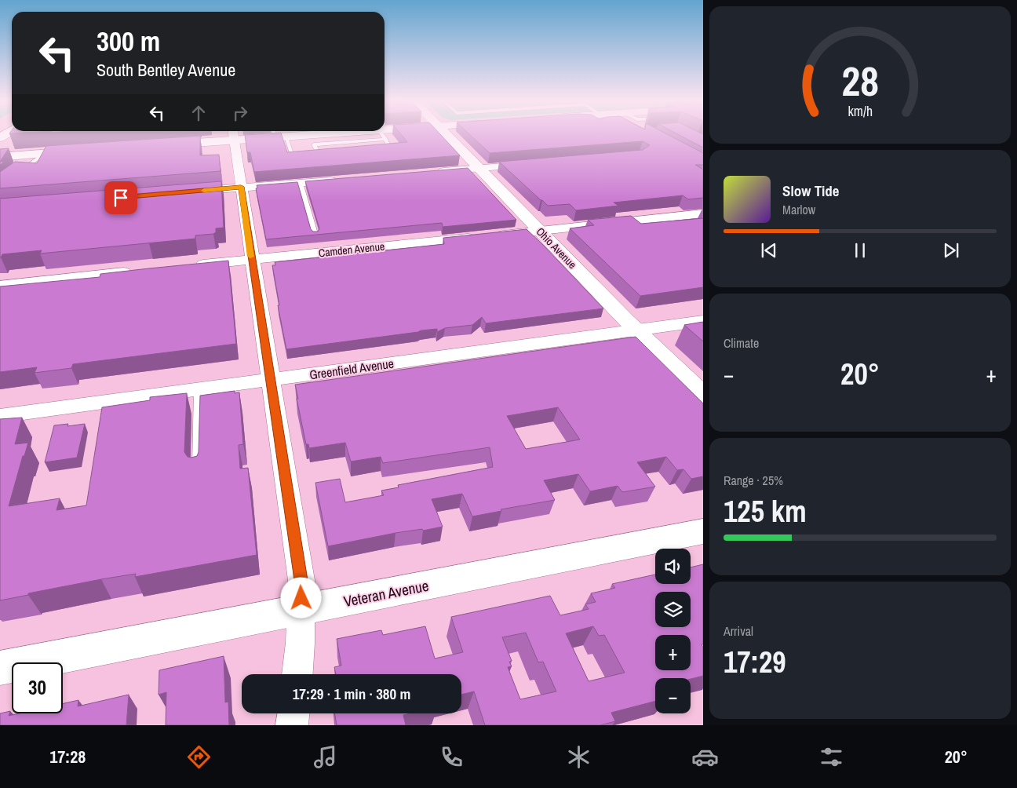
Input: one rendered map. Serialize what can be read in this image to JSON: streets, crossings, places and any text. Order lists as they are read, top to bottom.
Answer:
{
  "streets": {
    "street": [
      "Ohio Avenue",
      "Camden Avenue",
      "Greenfield Avenue",
      "Veteran Avenue"
    ]
  },
  "crossings": [
    ["Ohio Avenue", "Camden Avenue"],
    ["Ohio Avenue", "Greenfield Avenue"]
  ],
  "page": {
    "turn": ["300 m", "South Bentley Avenue"],
    "song": ["Slow Tide", "Marlow"],
    "tile": [
      "Climate",
      ["Range · 25%", "125 km"],
      ["Arrival", "17:29"]
    ],
    "heat": ["−", "20°", "+"],
    "map_buttons": ["+", "−"],
    "limit": "30",
    "trip": "17:29 · 1 min · 380 m",
    "tabs": ["17:28", "20°"],
    "gauge": ["28", "km/h"]
  }
}
